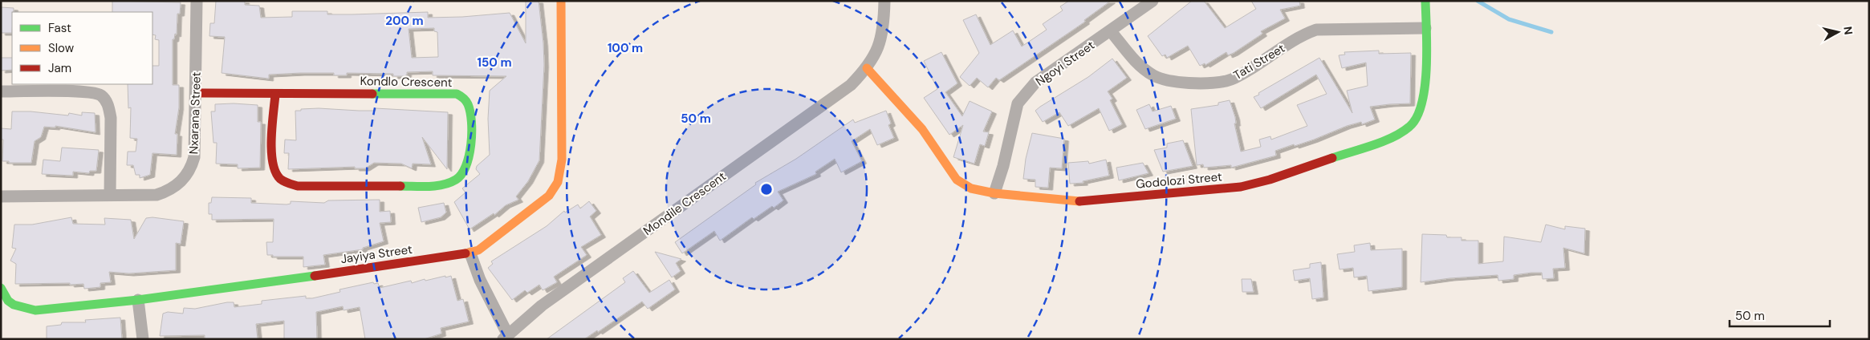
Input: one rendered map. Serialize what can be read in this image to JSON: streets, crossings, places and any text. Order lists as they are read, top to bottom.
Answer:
{
  "streets": {
    "street": [
      "Tati Street",
      "Ngoyi Street",
      "Kondlo Crescent",
      "Nxarana Street",
      "Godolozi Street",
      "Mondile Crescent",
      "Jayiya Street"
    ]
  },
  "crossings": [
    ["Tati Street", "Ngoyi Street"],
    ["Tati Street", "Godolozi Street"],
    ["Ngoyi Street", "Godolozi Street"],
    ["Kondlo Crescent", "Nxarana Street"],
    ["Godolozi Street", "Mondile Crescent"]
  ],
  "legend": ["Fast", "Slow", "Jam"],
  "scale_bar": "50 m",
  "north": "right",
  "rings": [
    "200 m",
    "100 m",
    "150 m",
    "50 m"
  ]
}
